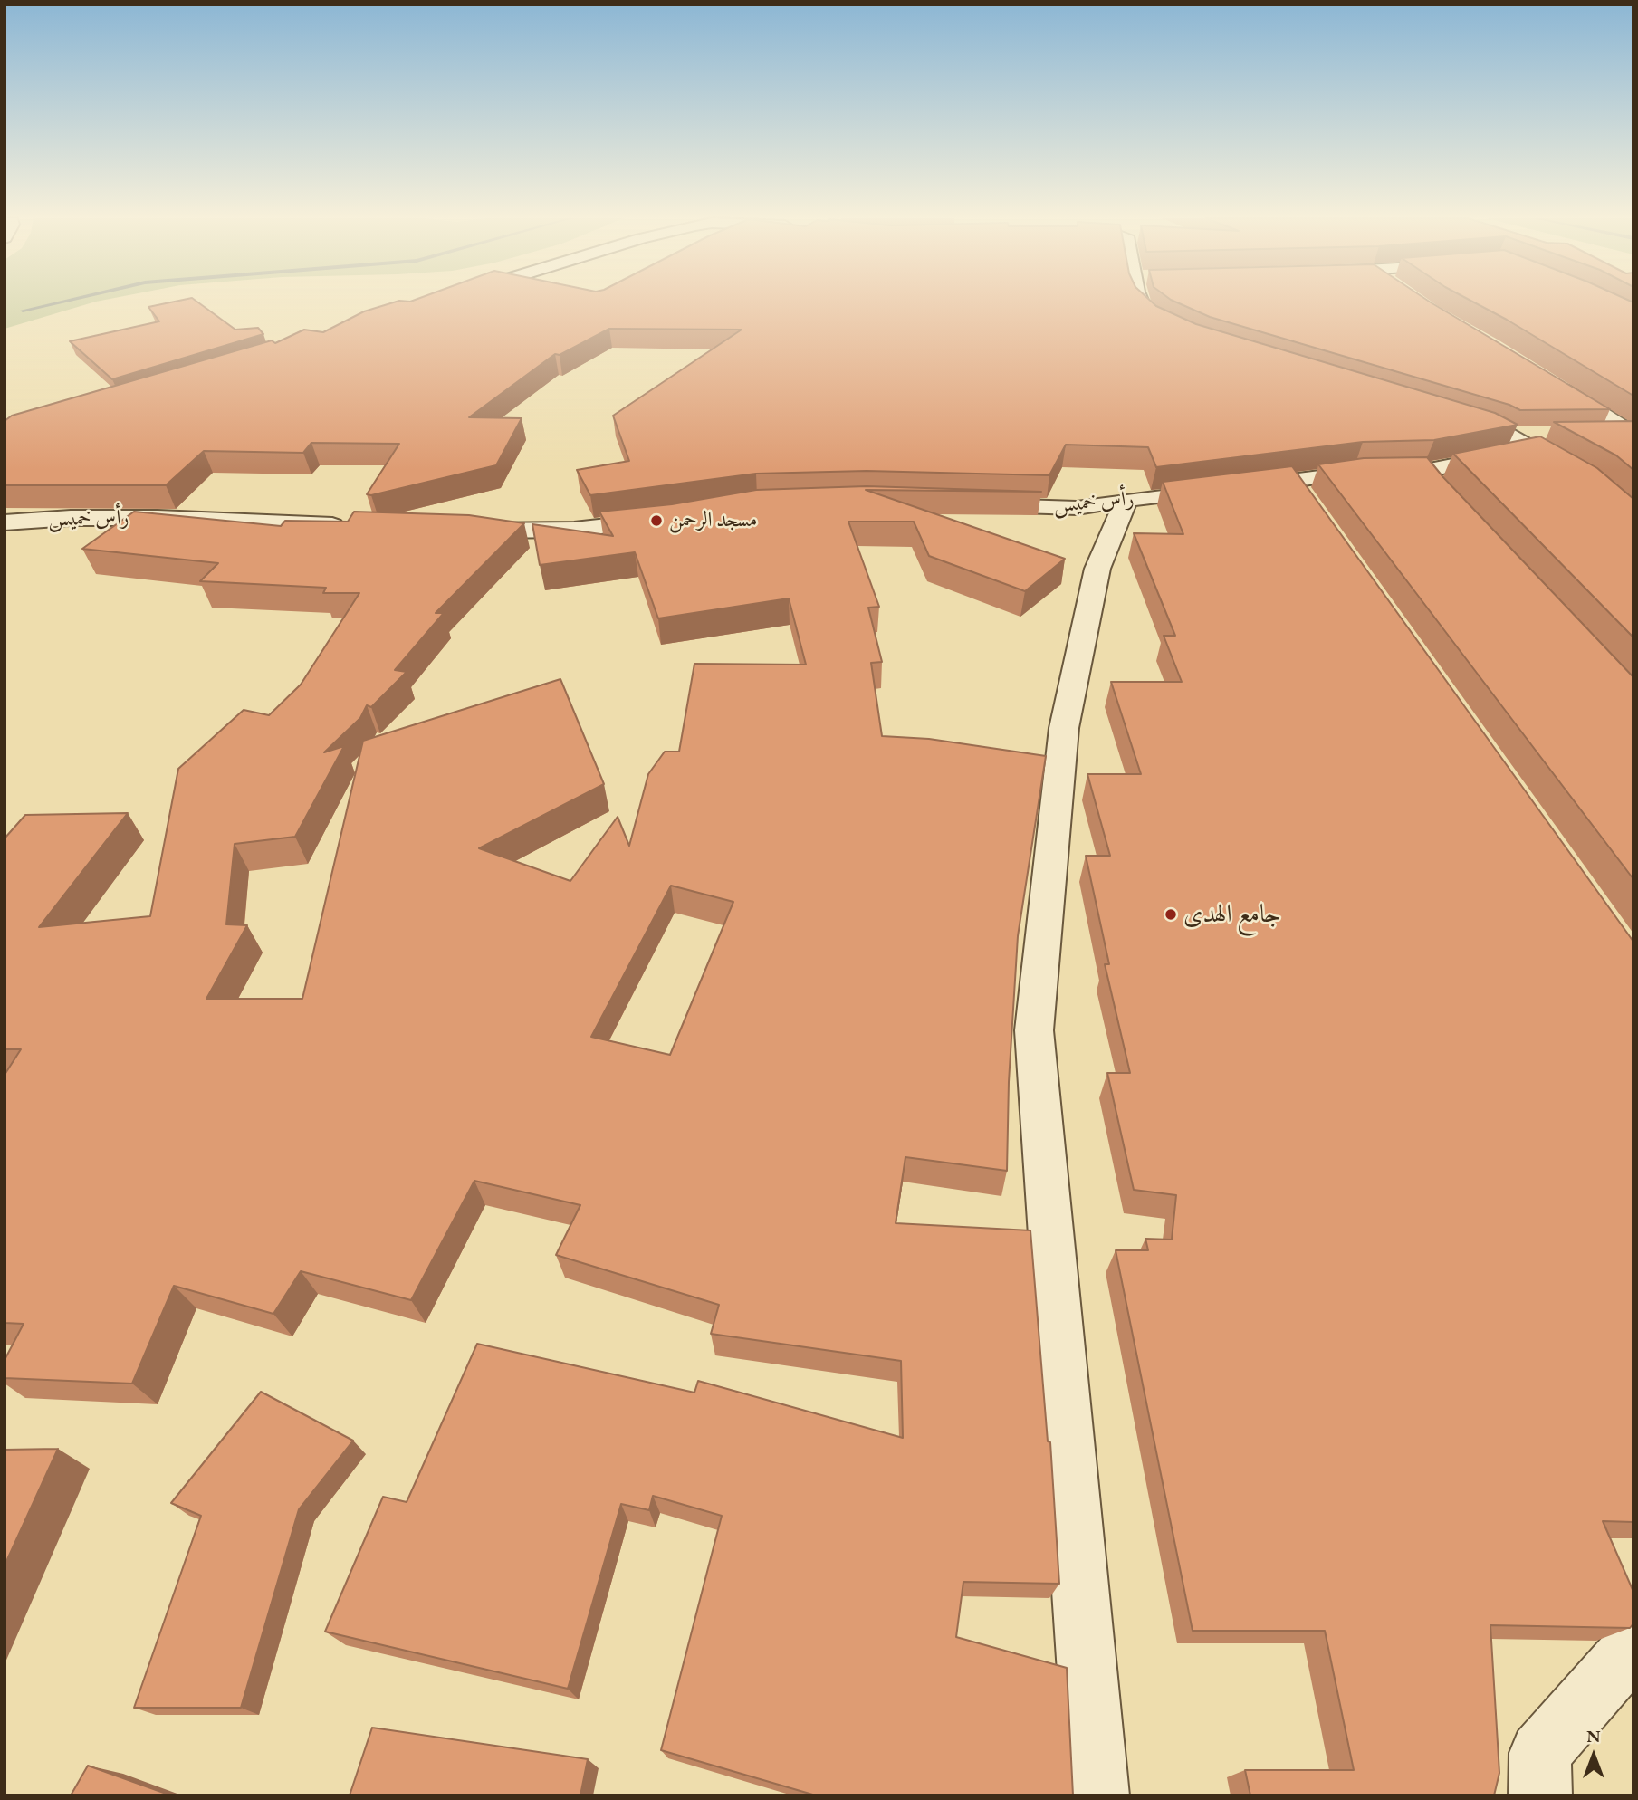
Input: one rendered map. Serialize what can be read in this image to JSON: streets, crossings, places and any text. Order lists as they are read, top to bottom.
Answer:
{
  "streets": {
    "street": ["رأس خميس"]
  },
  "places": ["مسجد الرحمن", "جامع الهدى"],
  "north": "top"
}
